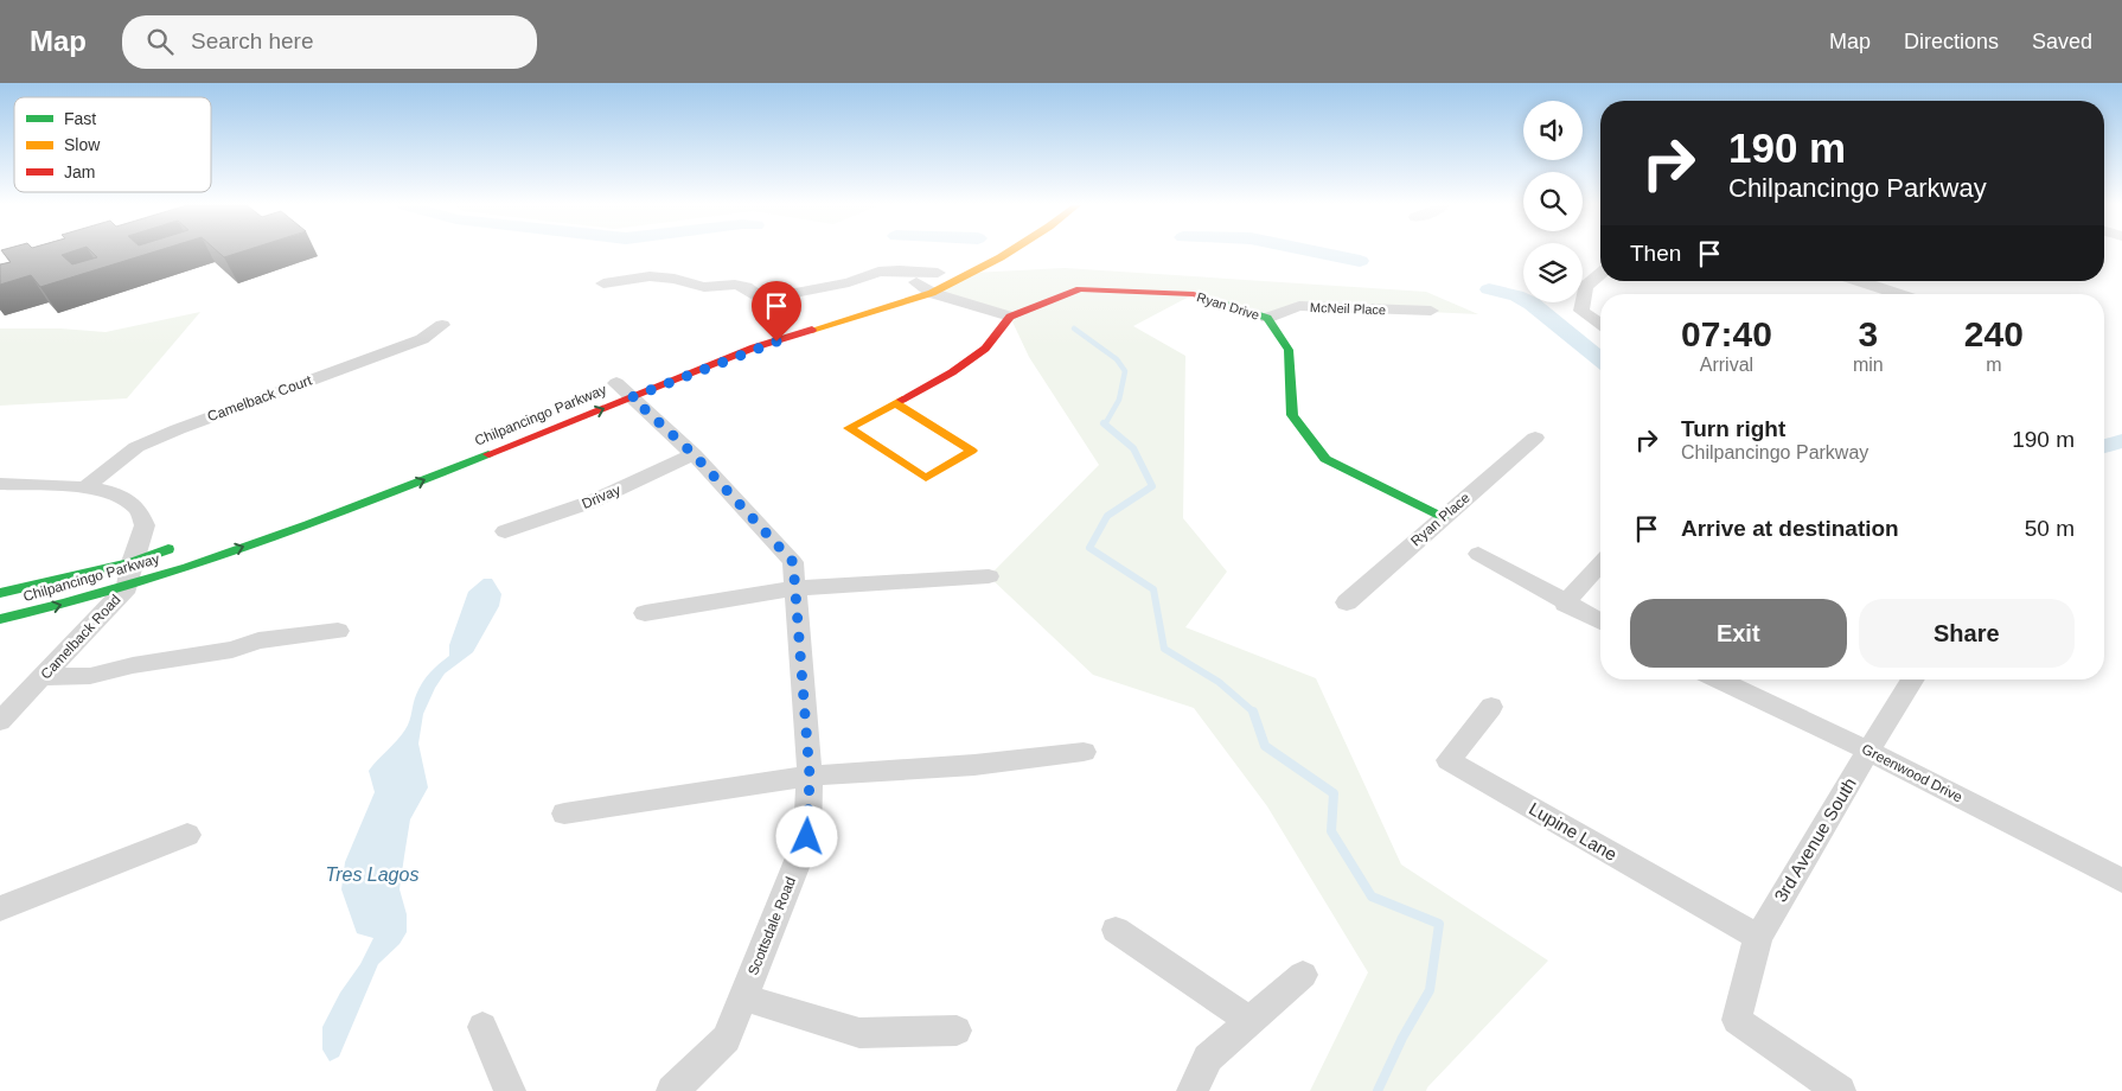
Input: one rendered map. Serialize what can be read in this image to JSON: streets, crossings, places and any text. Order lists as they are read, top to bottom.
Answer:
{
  "streets": {
    "street": [
      "Ryan Drive",
      "McNeil Place",
      "Camelback Court",
      "Chilpancingo Parkway",
      "Drivay",
      "Ryan Place",
      "Camelback Road",
      "Greenwood Drive",
      "Lupine Lane",
      "3rd Avenue South",
      "Scottsdale Road"
    ]
  },
  "crossings": [
    ["Ryan Drive", "McNeil Place"],
    ["Ryan Drive", "Ryan Place"],
    ["Camelback Court", "Camelback Road"],
    ["Chilpancingo Parkway", "Camelback Road"],
    ["Chilpancingo Parkway", "Scottsdale Road"],
    ["Drivay", "Scottsdale Road"],
    ["Greenwood Drive", "3rd Avenue South"],
    ["Lupine Lane", "3rd Avenue South"]
  ],
  "water": ["Tres Lagos"],
  "legend": ["Fast", "Slow", "Jam"],
  "page": {
    "header": "Map",
    "search": "Search here",
    "nav": ["Map", "Directions", "Saved"],
    "turn": ["190 m", "Chilpancingo Parkway"],
    "then": "Then",
    "eta": [
      "07:40",
      "Arrival",
      "3",
      "min",
      "240",
      "m"
    ],
    "list": [
      {
        "name": "Turn right",
        "note": "Chilpancingo Parkway",
        "value": "190 m"
      },
      {
        "name": "Arrive at destination",
        "value": "50 m"
      }
    ],
    "buttons": ["Exit", "Share"]
  }
}
